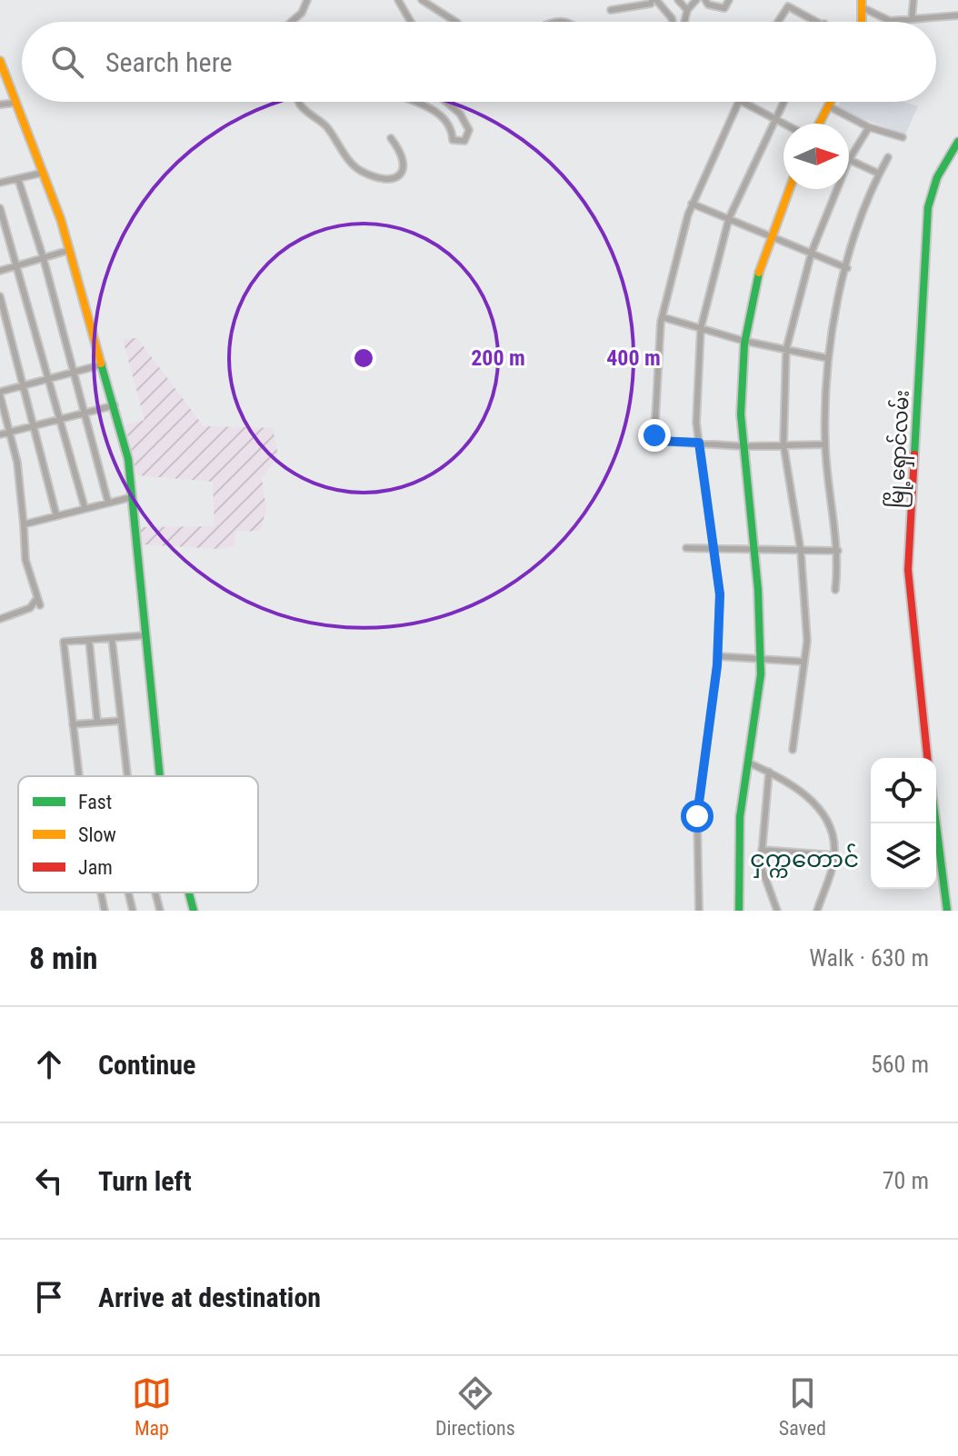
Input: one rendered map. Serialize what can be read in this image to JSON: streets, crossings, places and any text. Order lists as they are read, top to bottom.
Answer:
{
  "streets": {
    "main road": ["မြို့ရှောင်လမ်း"]
  },
  "districts": ["ငှက္ကတောင်"],
  "legend": ["Fast", "Slow", "Jam"],
  "north": "right",
  "page": {
    "search": "Search here",
    "heading": ["8 min", "Walk · 630 m"],
    "list": [
      ["Continue", "560 m"],
      ["Turn left", "70 m"],
      "Arrive at destination"
    ],
    "nav": ["Map", "Directions", "Saved"]
  },
  "rings": ["200 m", "400 m"]
}
